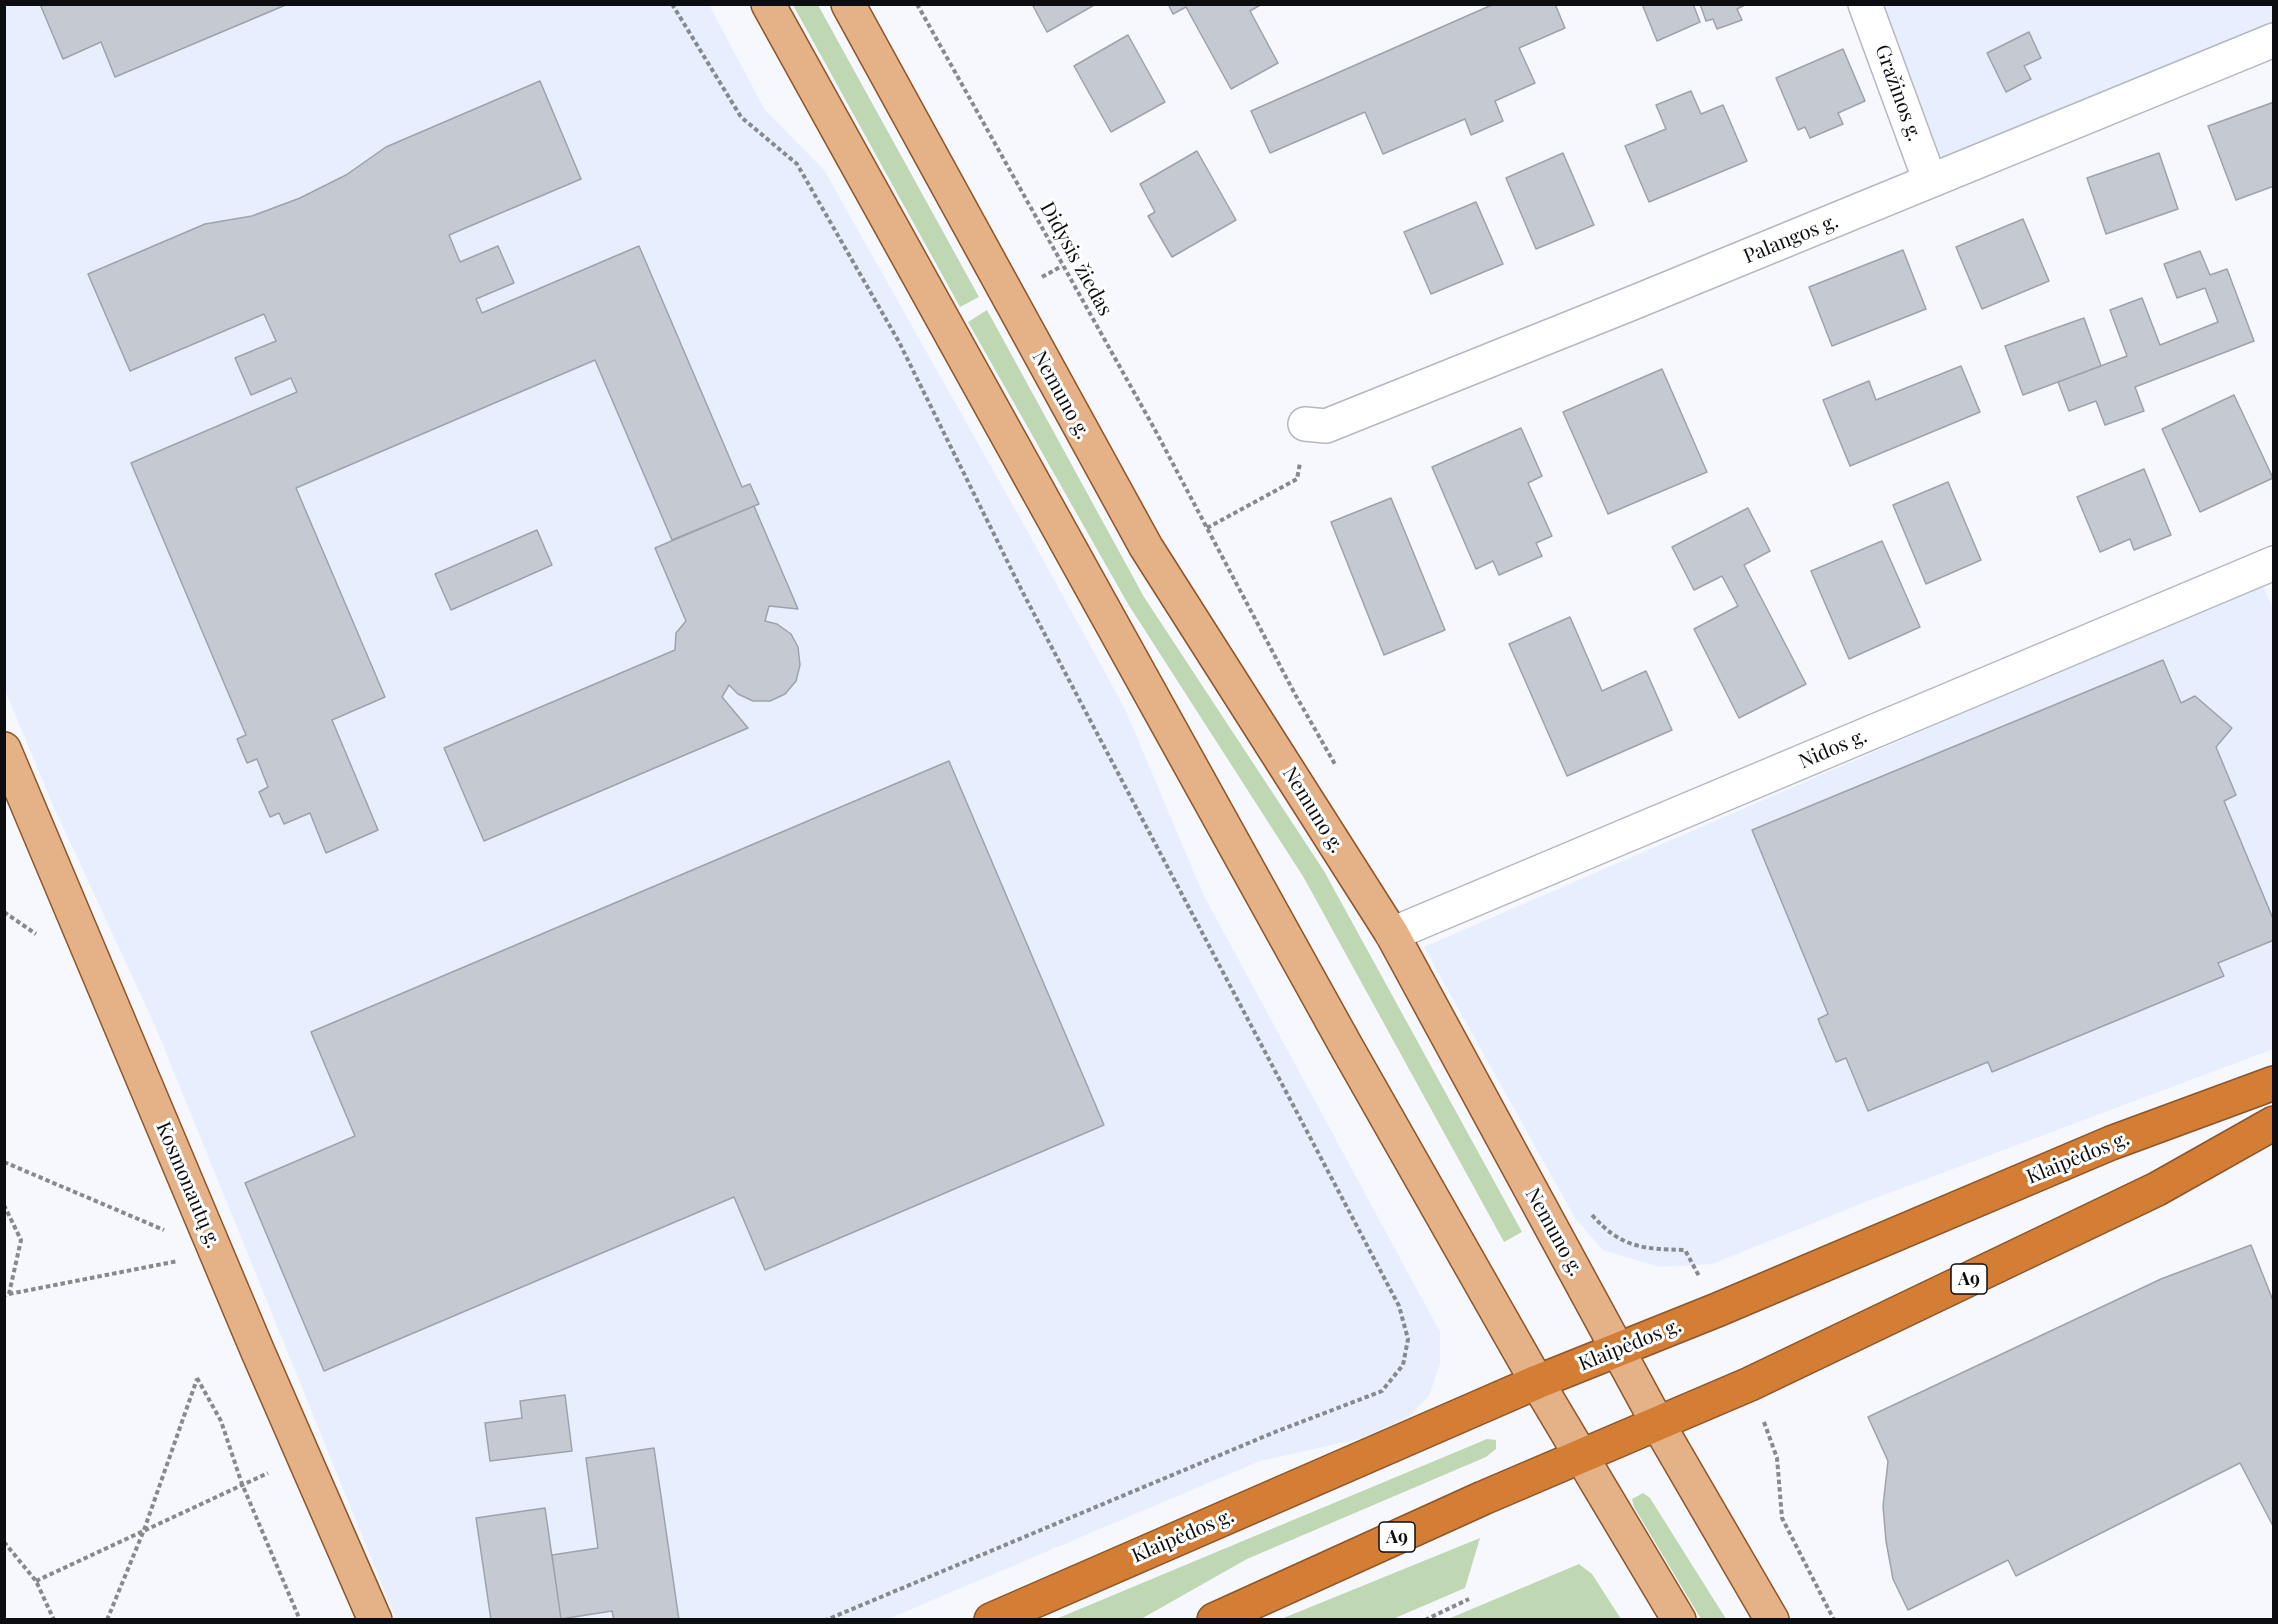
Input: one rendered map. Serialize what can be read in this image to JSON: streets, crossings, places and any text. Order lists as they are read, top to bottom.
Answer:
{
  "streets": {
    "highway": ["Klaipėdos g.", "A9"],
    "main road": ["Nemuno g.", "Kosmonautų g."],
    "street": ["Gražinos g.", "Palangos g.", "Nidos g."],
    "path": ["Didysis žiedas"]
  },
  "crossings": [
    ["Gražinos g.", "Palangos g."],
    ["Palangos g.", "Didysis žiedas"],
    ["Nemuno g.", "Nidos g."],
    ["Nemuno g.", "Klaipėdos g."],
    ["Nemuno g.", "A9"]
  ]
}
